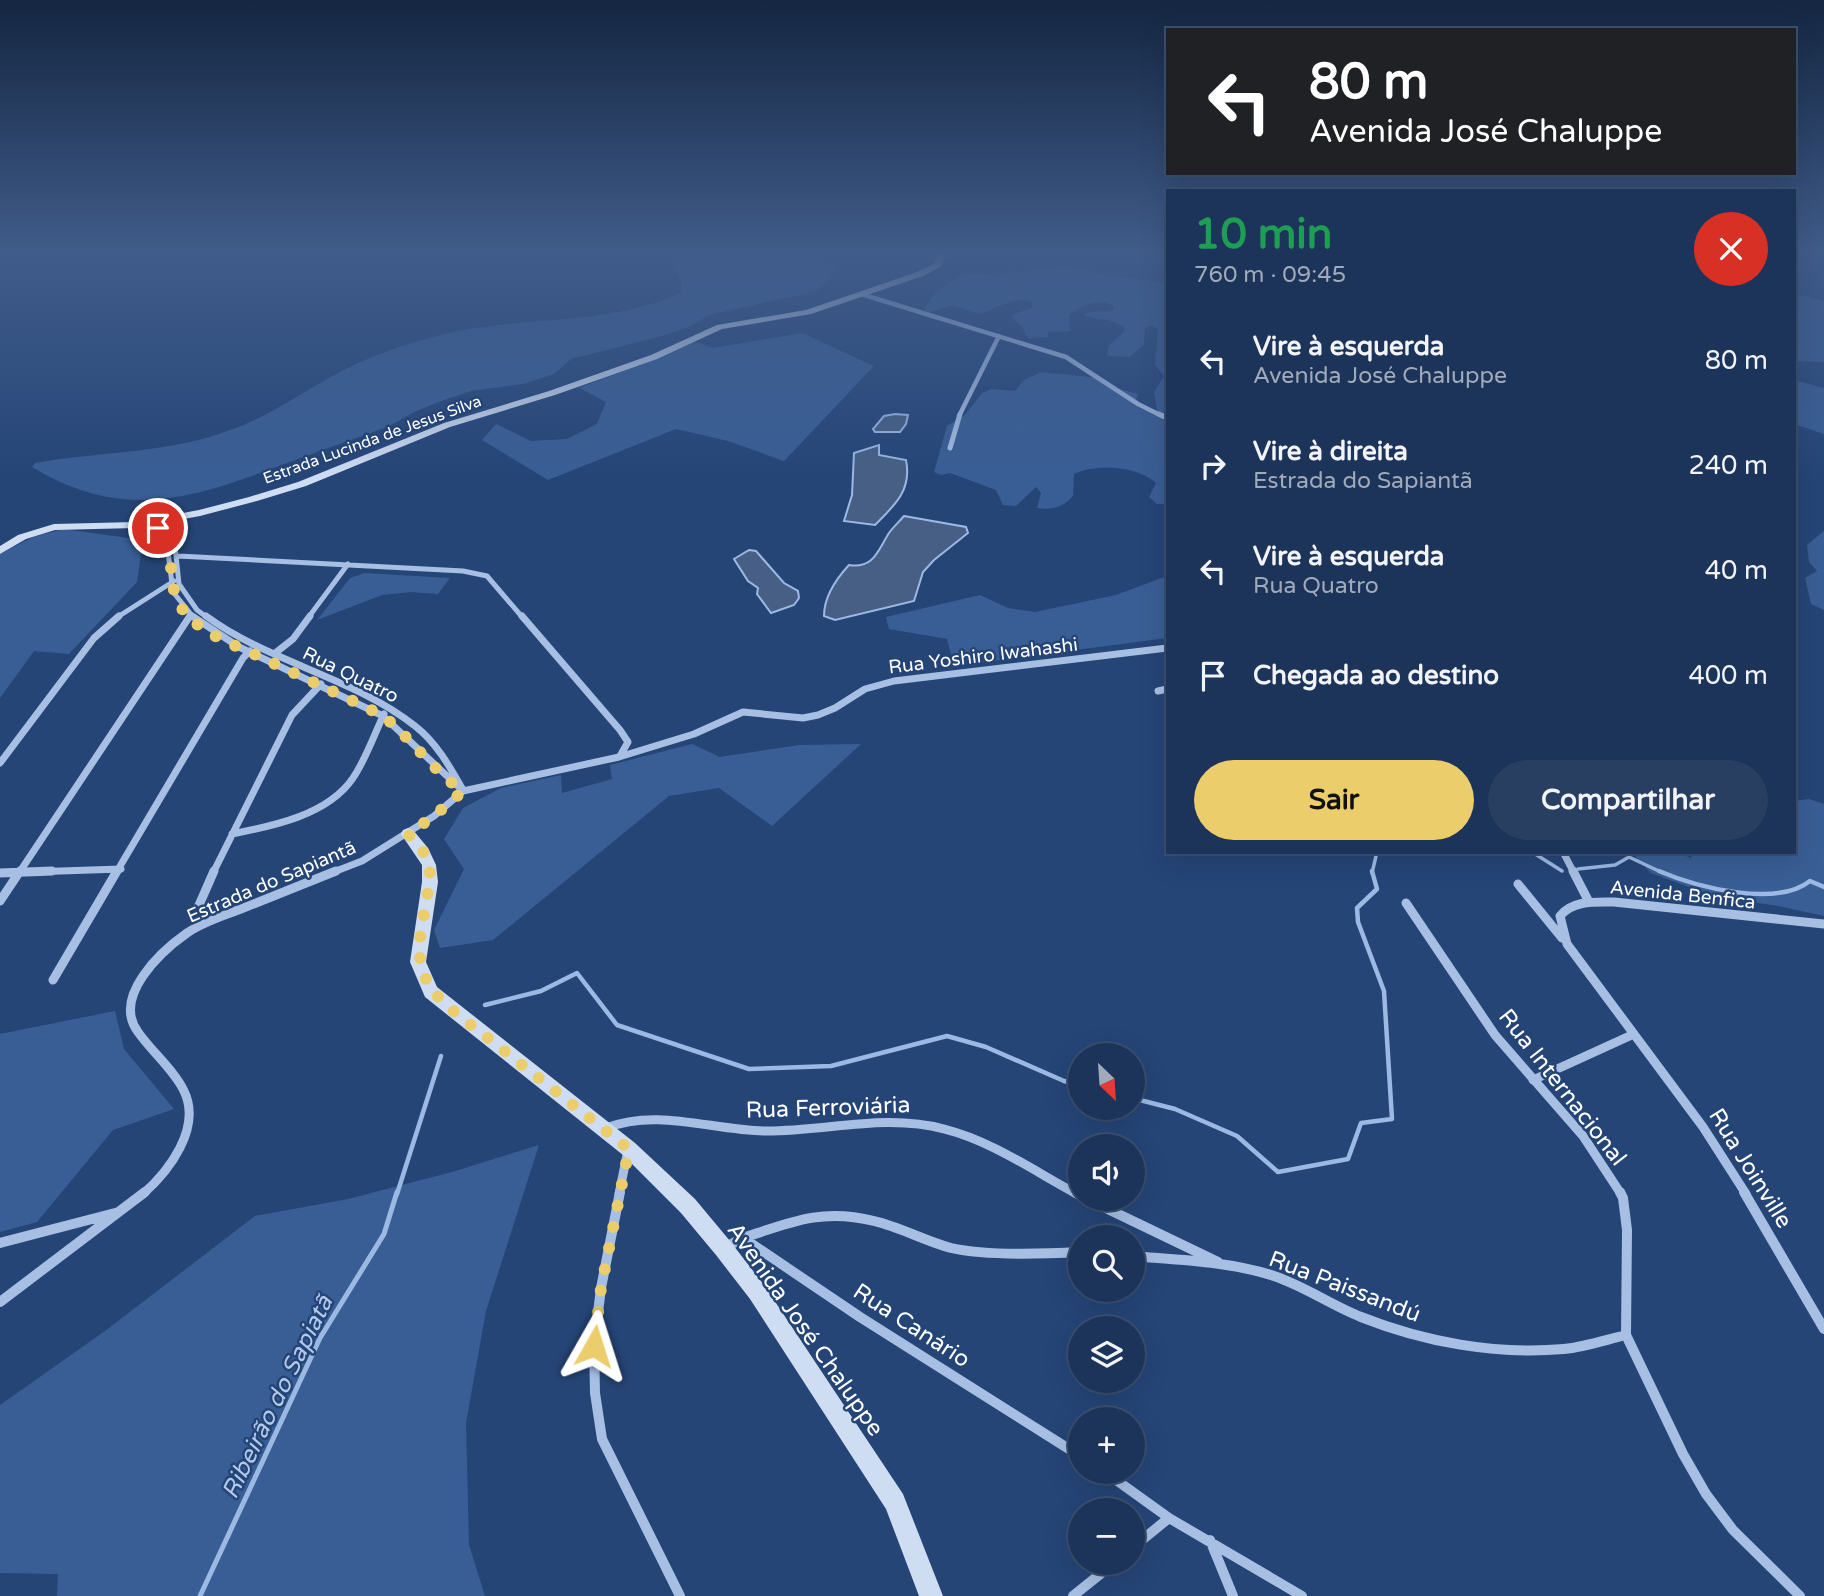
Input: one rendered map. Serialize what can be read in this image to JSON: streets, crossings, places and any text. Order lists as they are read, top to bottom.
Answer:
{
  "streets": {
    "main road": ["Estrada Lucinda de Jesus Silva", "Avenida José Chaluppe"],
    "street": [
      "Rua Yoshiro Iwahashi",
      "Rua Quatro",
      "Estrada do Sapiantã",
      "Avenida Benfica",
      "Rua Internacional",
      "Rua Ferroviária",
      "Rua Joinville",
      "Rua Paissandú",
      "Rua Canário"
    ]
  },
  "crossings": [
    ["Estrada Lucinda de Jesus Silva", "Rua Quatro"],
    ["Rua Yoshiro Iwahashi", "Rua Quatro"],
    ["Rua Yoshiro Iwahashi", "Estrada do Sapiantã"],
    ["Rua Quatro", "Estrada do Sapiantã"],
    ["Estrada do Sapiantã", "Avenida José Chaluppe"],
    ["Avenida Benfica", "Rua Joinville"],
    ["Rua Internacional", "Rua Paissandú"],
    ["Rua Ferroviária", "Avenida José Chaluppe"]
  ],
  "water": ["Ribeirão do Sapiatã"],
  "north": "bottom right",
  "page": {
    "turn": ["80 m", "Avenida José Chaluppe"],
    "heading": ["10 min", "760 m · 09:45"],
    "list": [
      {
        "name": "Vire à esquerda",
        "note": "Avenida José Chaluppe",
        "value": "80 m"
      },
      {
        "name": "Vire à direita",
        "note": "Estrada do Sapiantã",
        "value": "240 m"
      },
      {
        "name": "Vire à esquerda",
        "note": "Rua Quatro",
        "value": "40 m"
      },
      {
        "name": "Chegada ao destino",
        "value": "400 m"
      }
    ],
    "buttons": ["Sair", "Compartilhar"],
    "map_buttons": ["+", "−"]
  }
}
